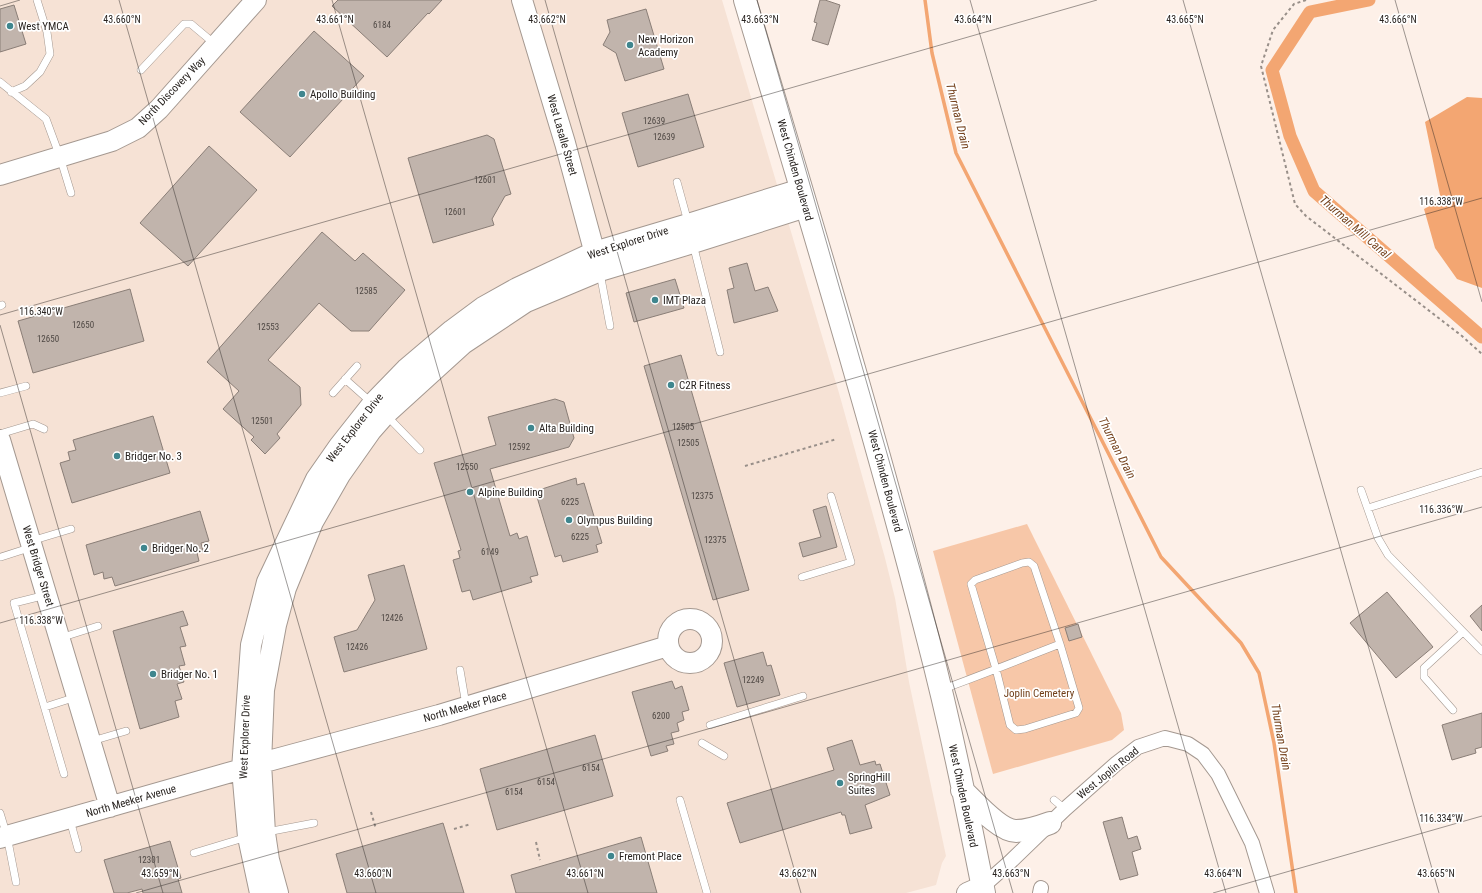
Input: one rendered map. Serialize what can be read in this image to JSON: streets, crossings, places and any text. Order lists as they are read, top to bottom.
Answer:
{
  "streets": {
    "main road": ["West Chinden Boulevard"],
    "street": [
      "North Discovery Way",
      "West Lasalle Street",
      "West Explorer Drive",
      "West Bridger Street",
      "North Meeker Place",
      "West Joplin Road",
      "North Meeker Avenue"
    ]
  },
  "crossings": [
    ["West Lasalle Street", "West Explorer Drive"],
    ["West Chinden Boulevard", "West Explorer Drive"],
    ["West Chinden Boulevard", "West Joplin Road"],
    ["West Explorer Drive", "North Meeker Place"],
    ["West Explorer Drive", "North Meeker Avenue"],
    ["West Bridger Street", "North Meeker Avenue"],
    ["North Meeker Place", "North Meeker Avenue"]
  ],
  "water": ["Thurman Drain", "Thurman Mill Canal"],
  "parks": ["Joplin Cemetery"],
  "places": [
    "West YMCA",
    "New Horizon Academy",
    "Apollo Building",
    "IMT Plaza",
    "C2R Fitness",
    "Alta Building",
    "Bridger No. 3",
    "Alpine Building",
    "Olympus Building",
    "Bridger No. 2",
    "Bridger No. 1",
    "SpringHill Suites",
    "Fremont Place"
  ],
  "house_numbers": [
    "6184",
    "12639",
    "12639",
    "12601",
    "12601",
    "12585",
    "12650",
    "12553",
    "12650",
    "12501",
    "12505",
    "12505",
    "12592",
    "12550",
    "12375",
    "6225",
    "6225",
    "12375",
    "6149",
    "12426",
    "12426",
    "12249",
    "6200",
    "6154",
    "6154",
    "6154",
    "12301"
  ],
  "coordinates": [
    "43.660°N",
    "43.661°N",
    "43.662°N",
    "43.663°N",
    "43.664°N",
    "43.665°N",
    "43.666°N",
    "116.338°W",
    "116.340°W",
    "116.336°W",
    "116.334°W",
    "43.659°N"
  ]
}
